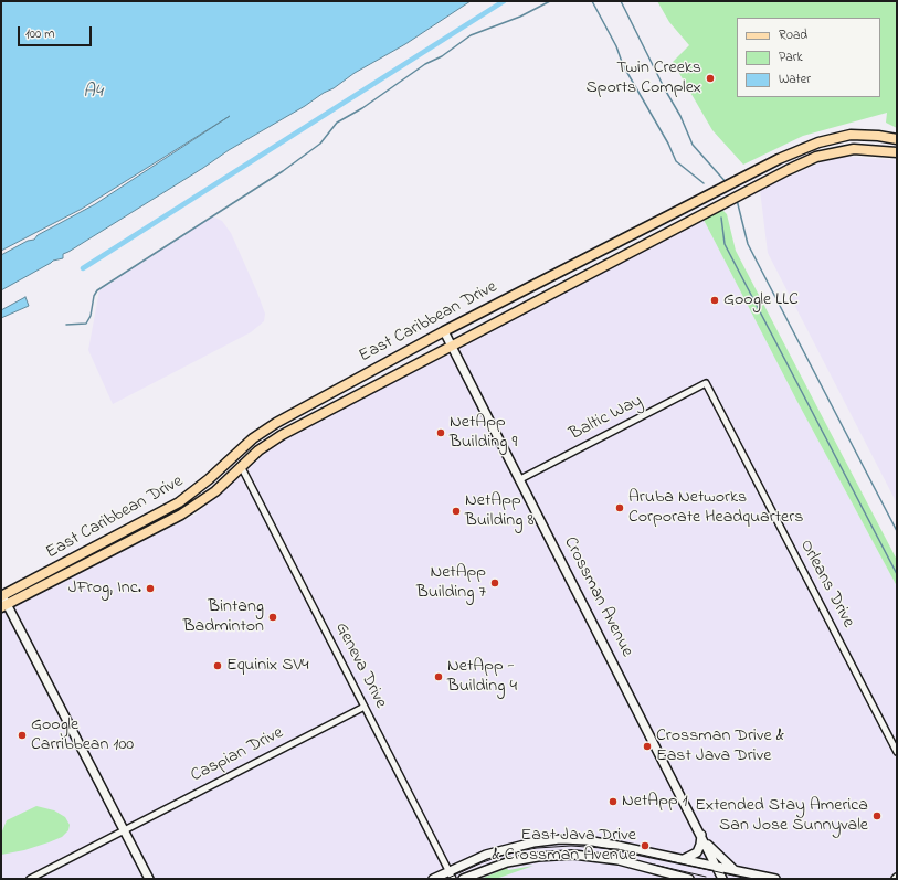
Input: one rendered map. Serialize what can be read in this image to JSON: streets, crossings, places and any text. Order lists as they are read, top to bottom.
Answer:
{
  "streets": {
    "main road": ["East Caribbean Drive"],
    "street": [
      "Baltic Way",
      "Orleans Drive",
      "Crossman Avenue",
      "Geneva Drive",
      "Caspian Drive"
    ]
  },
  "crossings": [
    ["East Caribbean Drive", "Crossman Avenue"],
    ["East Caribbean Drive", "Geneva Drive"],
    ["Baltic Way", "Orleans Drive"],
    ["Baltic Way", "Crossman Avenue"],
    ["Geneva Drive", "Caspian Drive"]
  ],
  "water": ["A4"],
  "places": [
    "Twin Creeks Sports Complex",
    "Google LLC",
    "NetApp Building 9",
    "Aruba Networks Corporate Headquarters",
    "NetApp Building 8",
    "NetApp Building 7",
    "JFrog, Inc.",
    "Bintang Badminton",
    "Equinix SV4",
    "NetApp - Building 4",
    "Google Carribbean 100",
    "Crossman Drive & East Java Drive",
    "NetApp 1",
    "Extended Stay America San Jose Sunnyvale",
    "East Java Drive & Crossman Avenue"
  ],
  "legend": ["Road", "Park", "Water"],
  "scale_bar": "100 m"
}
